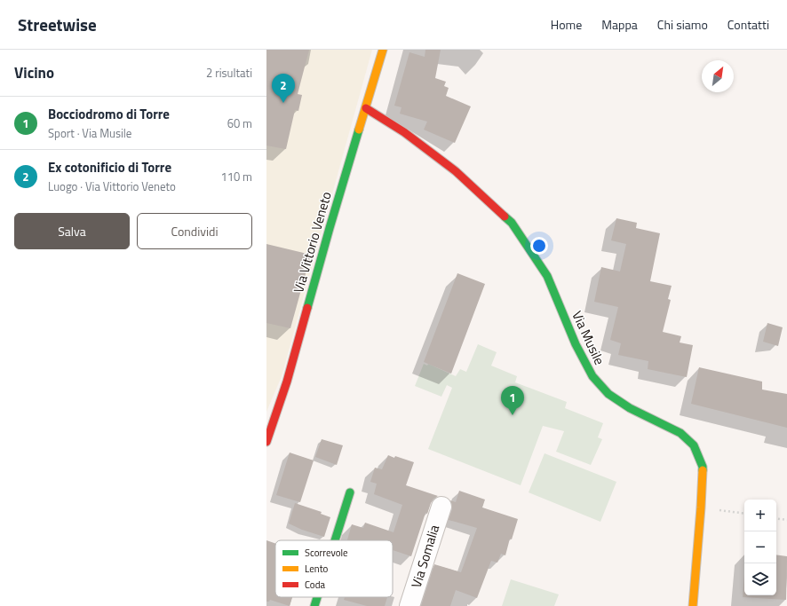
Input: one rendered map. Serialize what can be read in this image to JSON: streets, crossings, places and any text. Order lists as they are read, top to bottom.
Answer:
{
  "streets": {
    "street": ["Via Vittorio Veneto", "Via Musile", "Via Somalia"]
  },
  "crossings": [
    ["Via Vittorio Veneto", "Via Musile"]
  ],
  "legend": ["Scorrevole", "Lento", "Coda"],
  "north": "top right",
  "page": {
    "header": "Streetwise",
    "nav": [
      "Home",
      "Mappa",
      "Chi siamo",
      "Contatti"
    ],
    "heading": ["Vicino", "2 risultati"],
    "pins": ["2", "1"],
    "list": [
      {
        "mark": "1",
        "name": "Bocciodromo di Torre",
        "note": "Sport · Via Musile",
        "value": "60 m"
      },
      {
        "mark": "2",
        "name": "Ex cotonificio di Torre",
        "note": "Luogo · Via Vittorio Veneto",
        "value": "110 m"
      }
    ],
    "buttons": ["Salva", "Condividi"],
    "map_buttons": ["+", "−"]
  }
}
